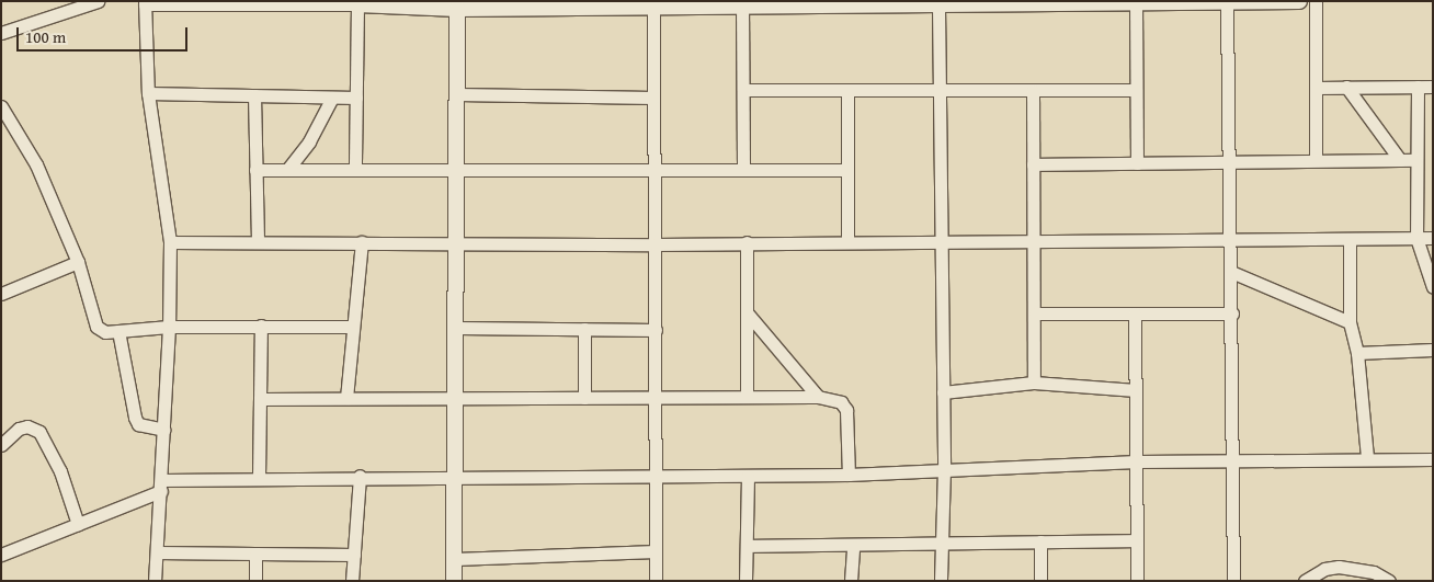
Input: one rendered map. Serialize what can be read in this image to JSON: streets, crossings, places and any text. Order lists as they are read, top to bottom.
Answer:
{
  "scale_bar": "100 m"
}
